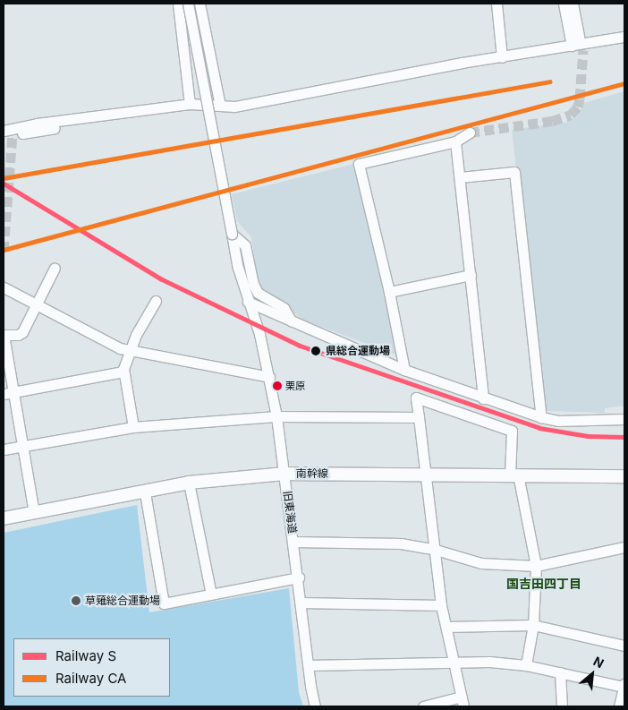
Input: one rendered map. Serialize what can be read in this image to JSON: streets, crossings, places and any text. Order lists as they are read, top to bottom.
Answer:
{
  "streets": {
    "main road": ["南幹線"],
    "street": ["旧東海道"]
  },
  "crossings": [
    ["南幹線", "旧東海道"]
  ],
  "districts": ["国吉田四丁目"],
  "places": ["県総合運動場", "栗原", "草薙総合運動場"],
  "lines": ["rail line CA", "rail line S"],
  "legend": ["Railway S", "Railway CA"],
  "north": "top right"
}
